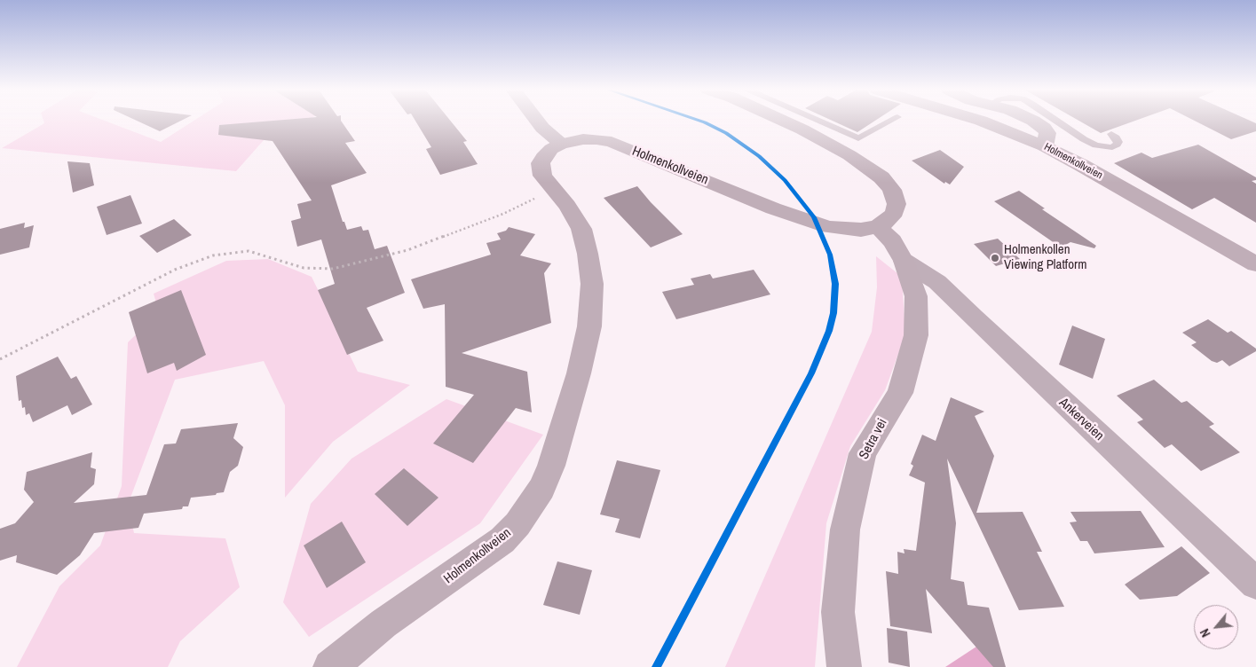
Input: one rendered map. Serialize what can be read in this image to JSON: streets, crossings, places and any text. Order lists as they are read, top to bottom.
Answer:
{
  "streets": {
    "main road": ["Holmenkollveien", "Setra vei"],
    "street": ["Ankerveien"]
  },
  "crossings": [
    ["Holmenkollveien", "Setra vei"],
    ["Ankerveien", "Setra vei"]
  ],
  "places": ["Holmenkollen Viewing Platform"],
  "north": "bottom left"
}
